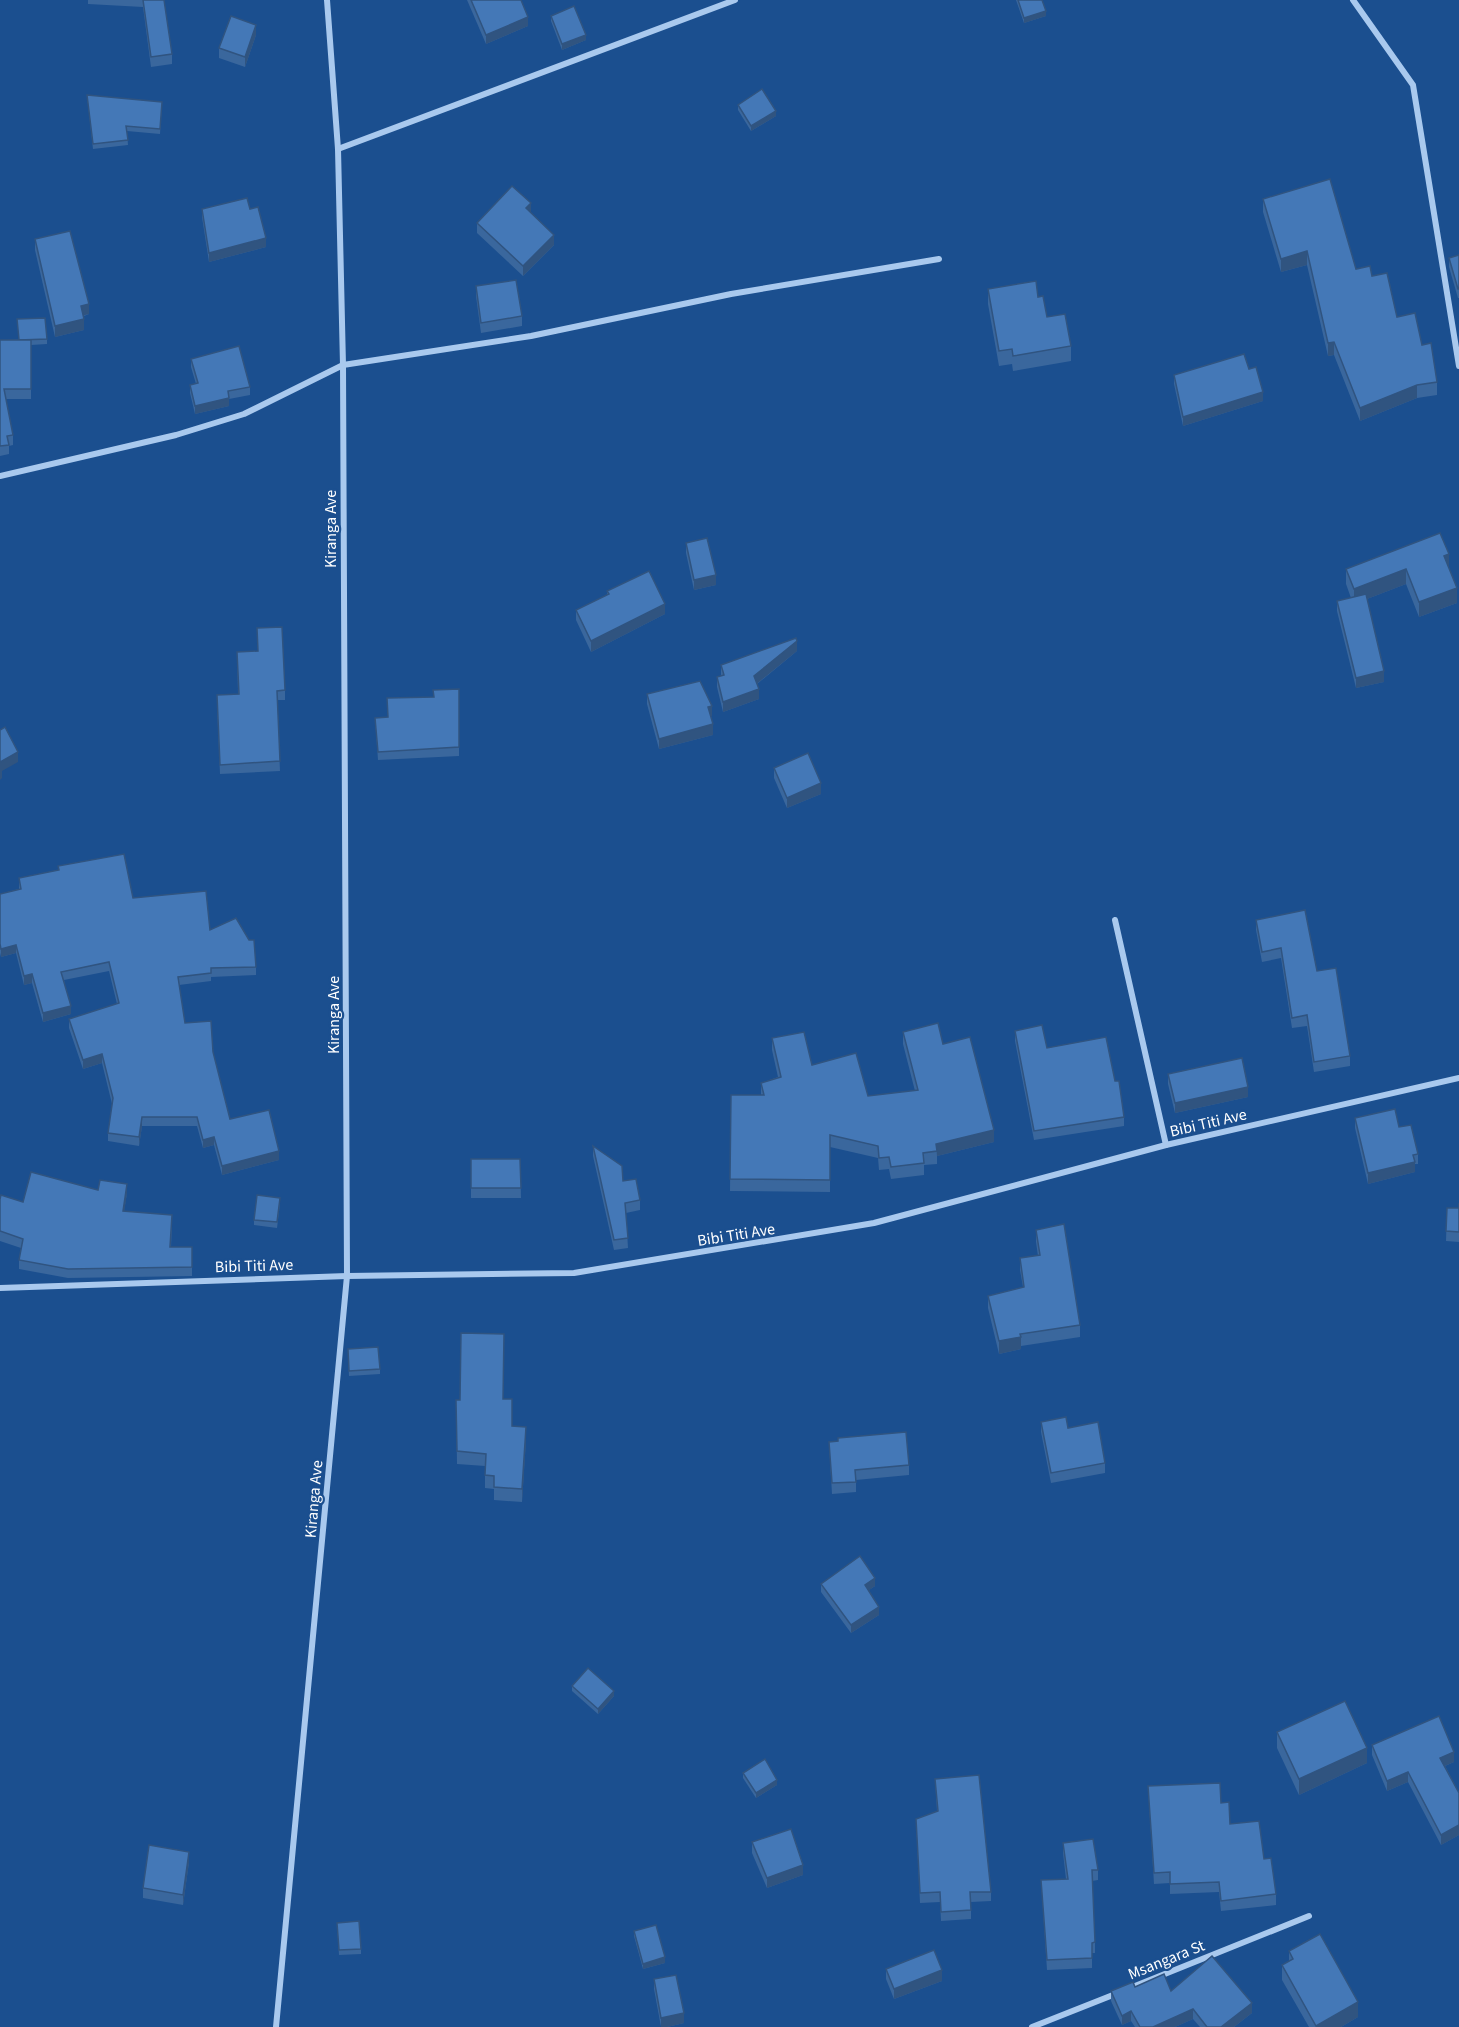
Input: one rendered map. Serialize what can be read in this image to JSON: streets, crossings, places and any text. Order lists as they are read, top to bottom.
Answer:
{
  "streets": {
    "street": ["Kiranga Ave", "Bibi Titi Ave", "Msangara St"]
  },
  "crossings": [
    ["Kiranga Ave", "Bibi Titi Ave"]
  ]
}
